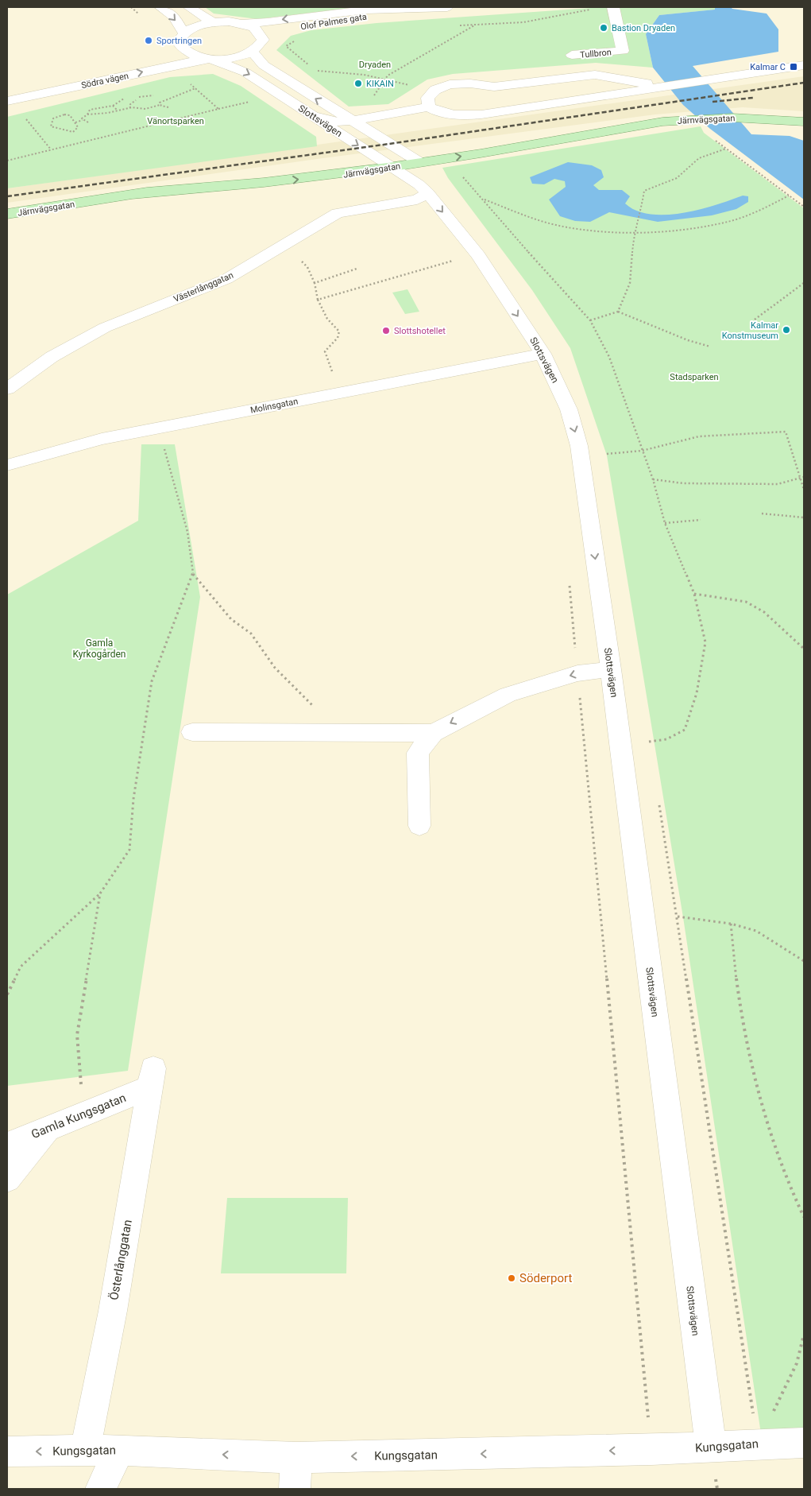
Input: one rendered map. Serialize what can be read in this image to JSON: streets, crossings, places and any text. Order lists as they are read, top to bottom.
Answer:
{
  "streets": {
    "main road": ["Järnvägsgatan"],
    "street": [
      "Olof Palmes gata",
      "Tullbron",
      "Södra vägen",
      "Slottsvägen",
      "Västerlånggatan",
      "Molinsgatan",
      "Gamla Kungsgatan",
      "Österlånggatan",
      "Kungsgatan"
    ]
  },
  "crossings": [
    ["Olof Palmes gata", "Södra vägen"],
    ["Södra vägen", "Slottsvägen"],
    ["Järnvägsgatan", "Slottsvägen"],
    ["Slottsvägen", "Västerlånggatan"],
    ["Slottsvägen", "Molinsgatan"],
    ["Slottsvägen", "Kungsgatan"],
    ["Gamla Kungsgatan", "Österlånggatan"],
    ["Österlånggatan", "Kungsgatan"]
  ],
  "one_way": ["Kungsgatan"],
  "parks": [
    "Dryaden",
    "Vänortsparken",
    "Stadsparken",
    "Gamla Kyrkogården"
  ],
  "places": {
    "other": [
      "Bastion Dryaden",
      "Sportringen",
      "KIKAIN",
      "Kalmar Konstmuseum",
      "Slottshotellet",
      "Söderport"
    ],
    "transit": ["Kalmar C"]
  }
}
